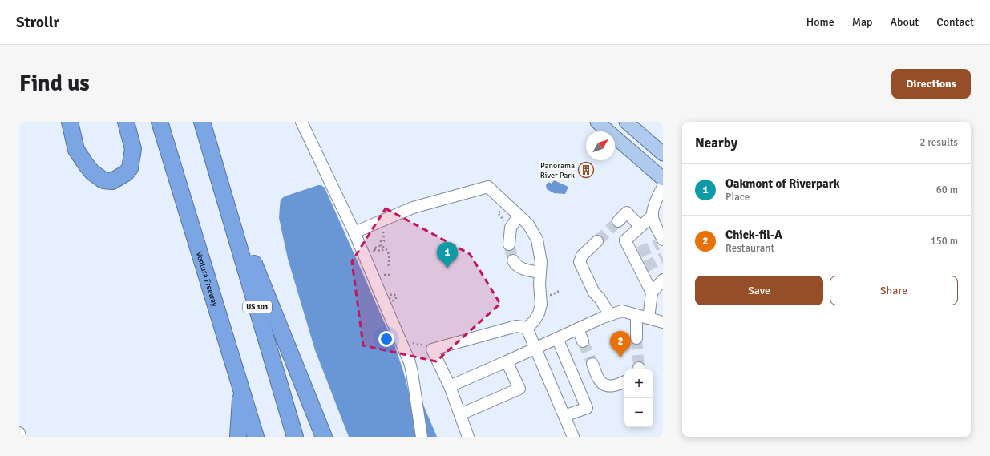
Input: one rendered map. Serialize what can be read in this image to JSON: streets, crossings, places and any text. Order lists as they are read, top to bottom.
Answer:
{
  "streets": {
    "highway": ["Ventura Freeway", "US 101"]
  },
  "places": {
    "building": ["Panorama River Park"]
  },
  "north": "top right",
  "page": {
    "header": "Strollr",
    "nav": [
      "Home",
      "Map",
      "About",
      "Contact"
    ],
    "buttons": [
      "Directions",
      ["Save", "Share"]
    ],
    "title": "Find us",
    "heading": ["Nearby", "2 results"],
    "list": [
      {
        "mark": "1",
        "name": "Oakmont of Riverpark",
        "note": "Place",
        "value": "60 m"
      },
      {
        "mark": "2",
        "name": "Chick-fil-A",
        "note": "Restaurant",
        "value": "150 m"
      }
    ],
    "pins": ["1", "2"],
    "map_buttons": ["+", "−"]
  }
}
